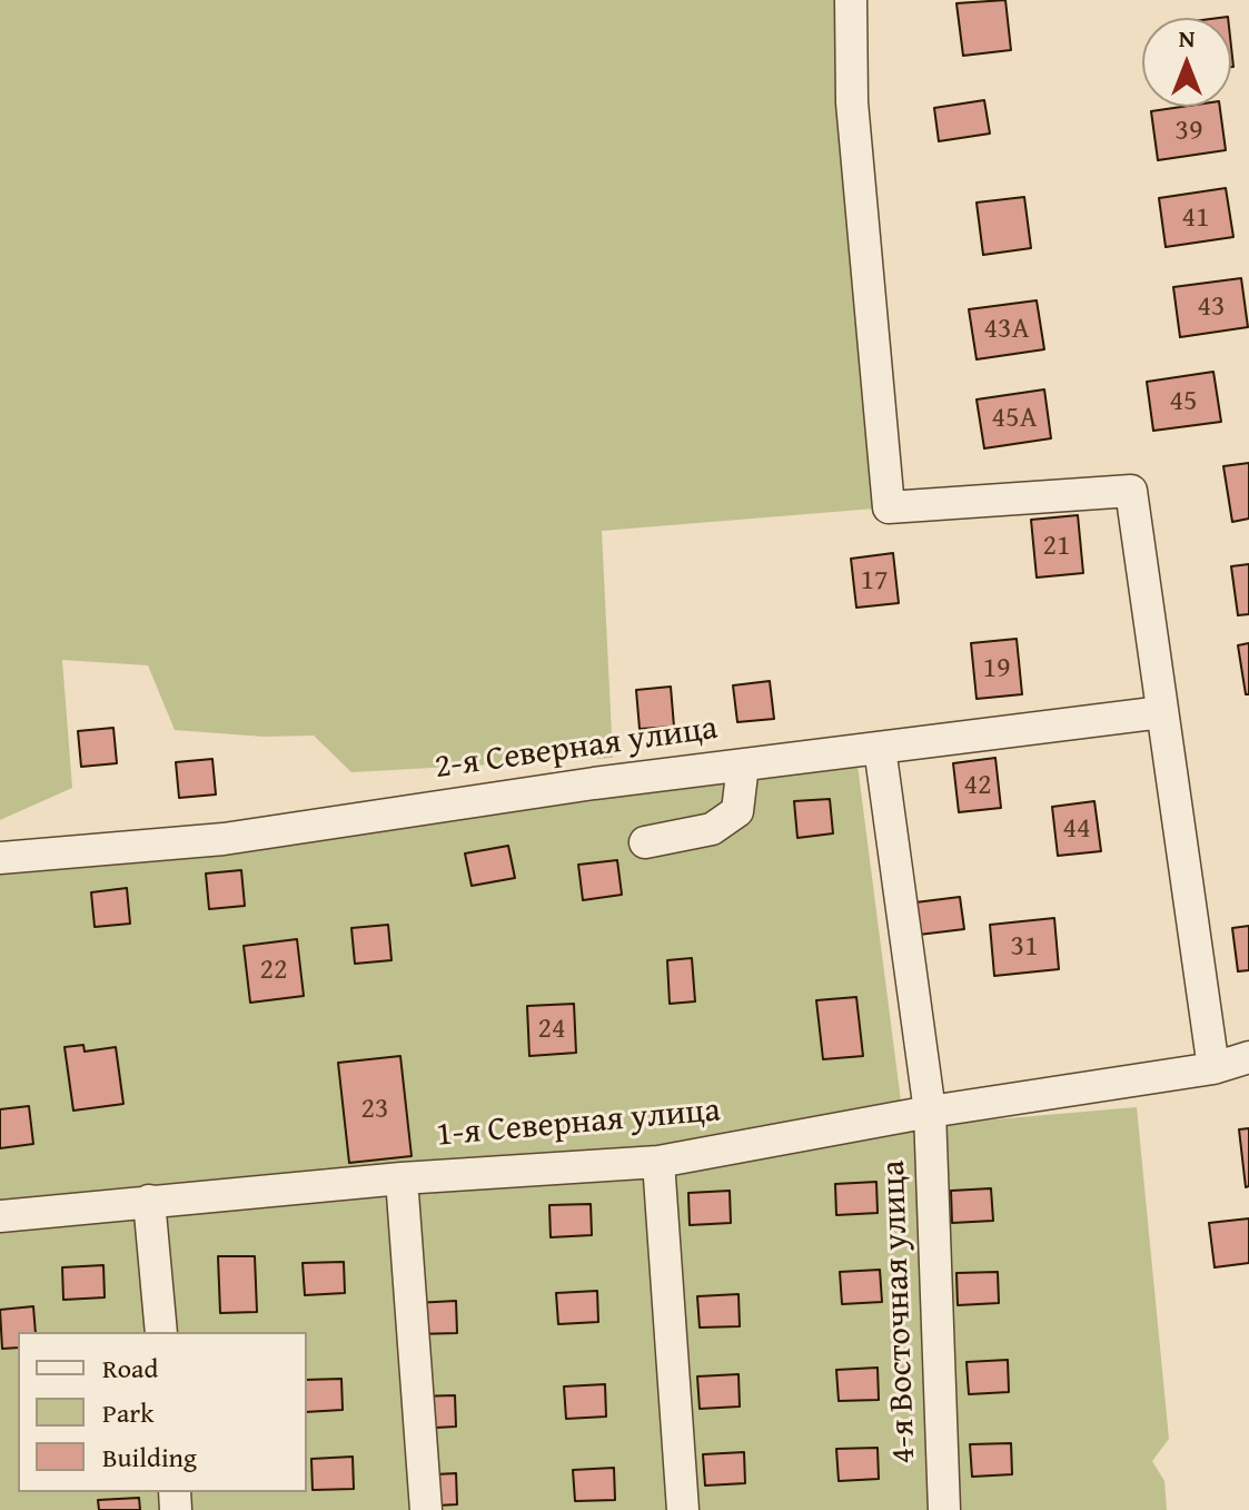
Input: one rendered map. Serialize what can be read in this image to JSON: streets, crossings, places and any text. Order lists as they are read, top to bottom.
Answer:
{
  "streets": {
    "street": ["2-я Северная улица", "1-я Северная улица", "4-я Восточная улица"]
  },
  "crossings": [
    ["2-я Северная улица", "4-я Восточная улица"],
    ["1-я Северная улица", "4-я Восточная улица"]
  ],
  "house_numbers": [
    "39",
    "41",
    "43",
    "43А",
    "45",
    "45А",
    "21",
    "17",
    "19",
    "42",
    "44",
    "31",
    "22",
    "24",
    "23"
  ],
  "legend": ["Road", "Park", "Building"],
  "north": "top"
}
